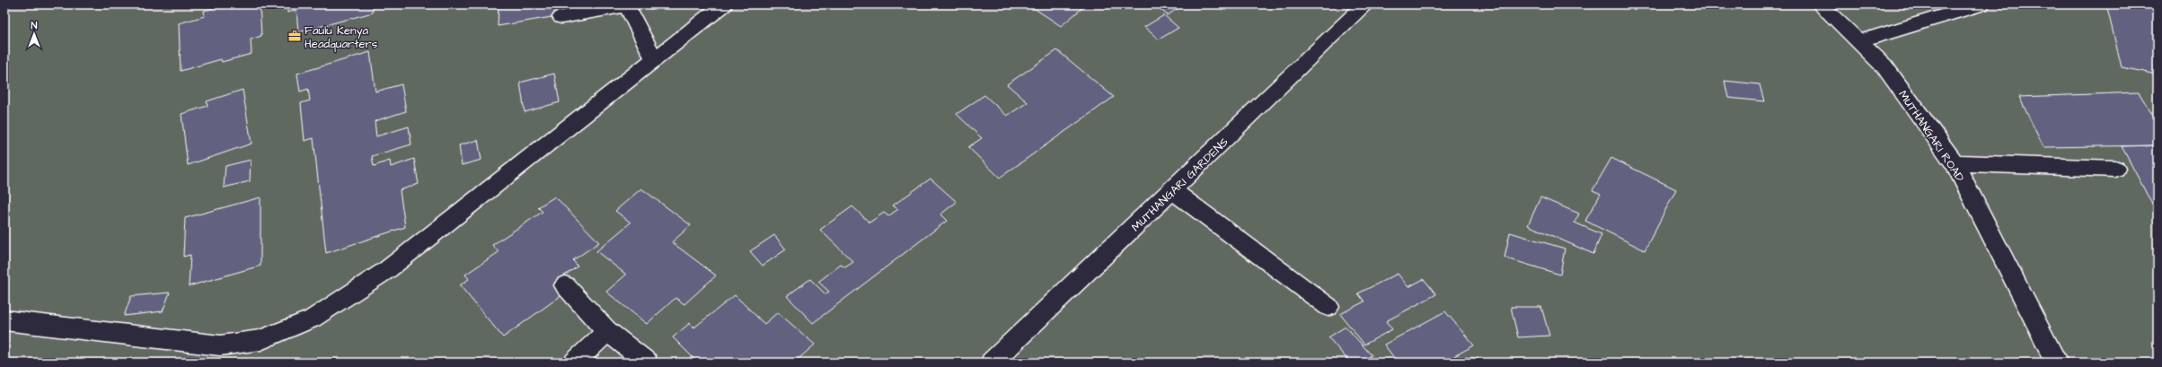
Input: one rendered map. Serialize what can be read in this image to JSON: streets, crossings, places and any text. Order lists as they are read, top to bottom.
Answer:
{
  "streets": {
    "street": ["MUTHANGARI ROAD", "MUTHANGARI GARDENS"]
  },
  "places": {
    "office": ["Faulu Kenya Headquarters"]
  },
  "north": "top"
}
